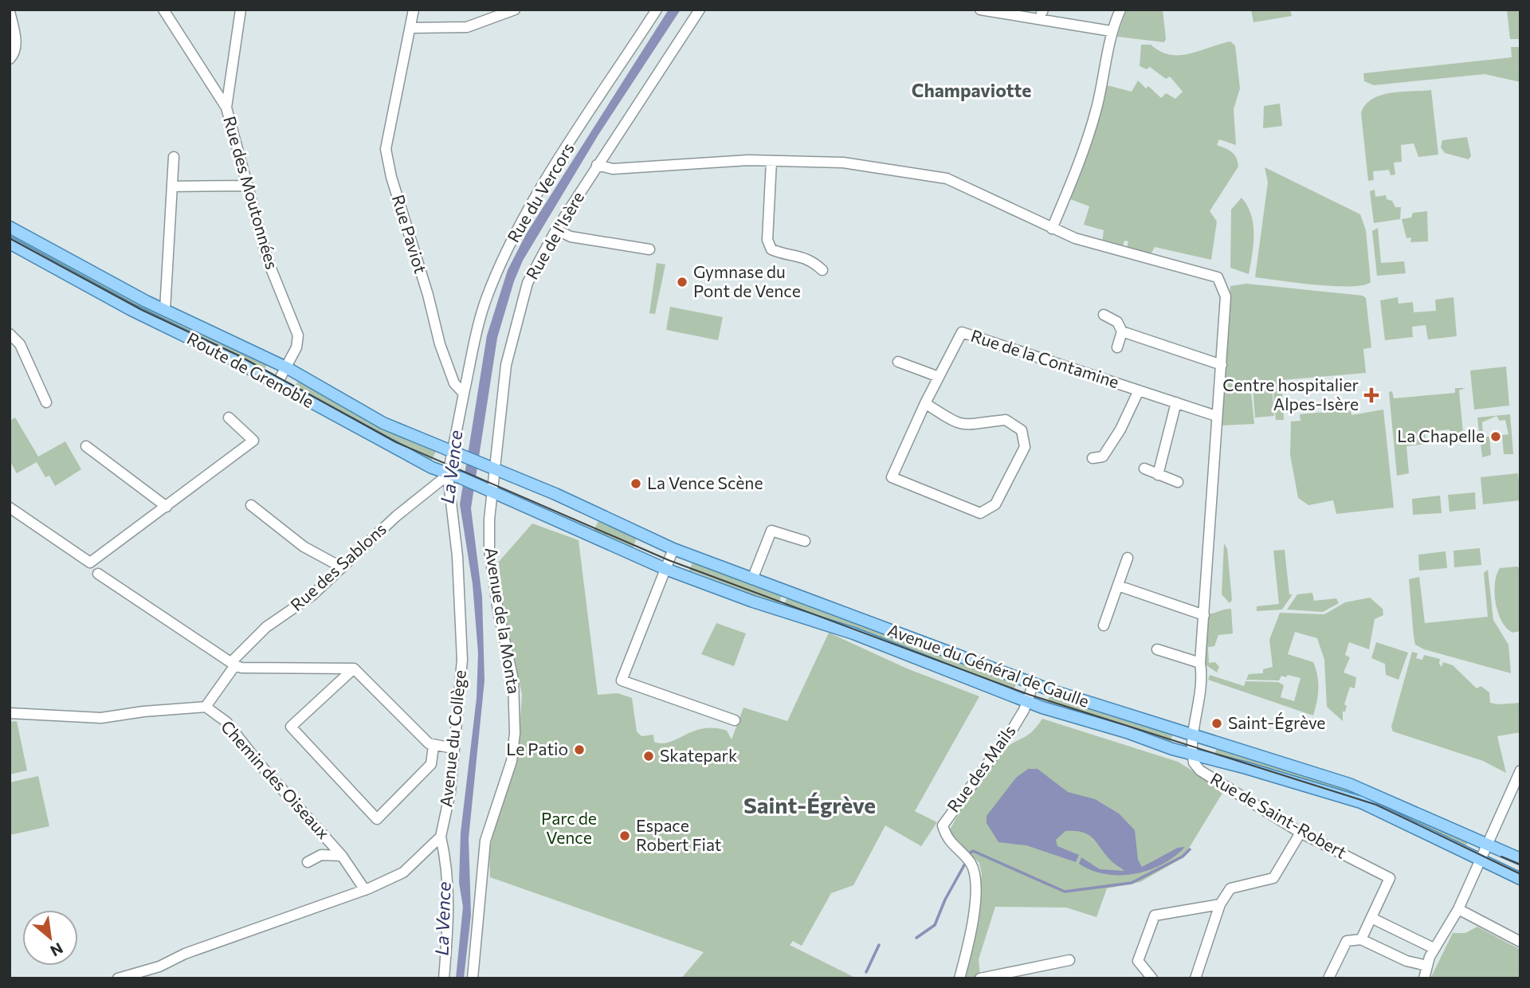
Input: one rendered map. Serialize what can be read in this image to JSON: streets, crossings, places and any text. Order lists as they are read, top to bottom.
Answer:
{
  "streets": {
    "main road": ["Route de Grenoble", "Avenue du Général de Gaulle"],
    "street": [
      "Rue des Moutonnées",
      "Rue du Vercors",
      "Rue Paviot",
      "Rue de l'Isère",
      "Rue de la Contamine",
      "Rue des Sablons",
      "Avenue de la Monta",
      "Avenue du Collège",
      "Rue des Mails",
      "Chemin des Oiseaux",
      "Rue de Saint-Robert"
    ]
  },
  "crossings": [
    ["Rue des Moutonnées", "Route de Grenoble"],
    ["Rue du Vercors", "Rue Paviot"],
    ["Rue de l'Isère", "Route de Grenoble"],
    ["Rue de l'Isère", "Avenue de la Monta"],
    ["Rue de l'Isère", "Avenue du Général de Gaulle"],
    ["Route de Grenoble", "Rue des Sablons"],
    ["Route de Grenoble", "Avenue de la Monta"],
    ["Route de Grenoble", "Avenue du Général de Gaulle"],
    ["Route de Grenoble", "Avenue du Collège"],
    ["Rue des Sablons", "Avenue du Collège"],
    ["Rue des Sablons", "Chemin des Oiseaux"],
    ["Avenue de la Monta", "Avenue du Général de Gaulle"],
    ["Avenue du Général de Gaulle", "Rue des Mails"],
    ["Avenue du Général de Gaulle", "Rue de Saint-Robert"]
  ],
  "districts": ["Champaviotte", "Saint-Égrève"],
  "water": ["La Vence"],
  "parks": ["Parc de Vence"],
  "places": {
    "other": [
      "Gymnase du Pont de Vence",
      "La Chapelle",
      "La Vence Scène",
      "Saint-Égrève",
      "Le Patio",
      "Skatepark",
      "Espace Robert Fiat"
    ],
    "health": ["Centre hospitalier Alpes-Isère"]
  },
  "north": "bottom right"
}
